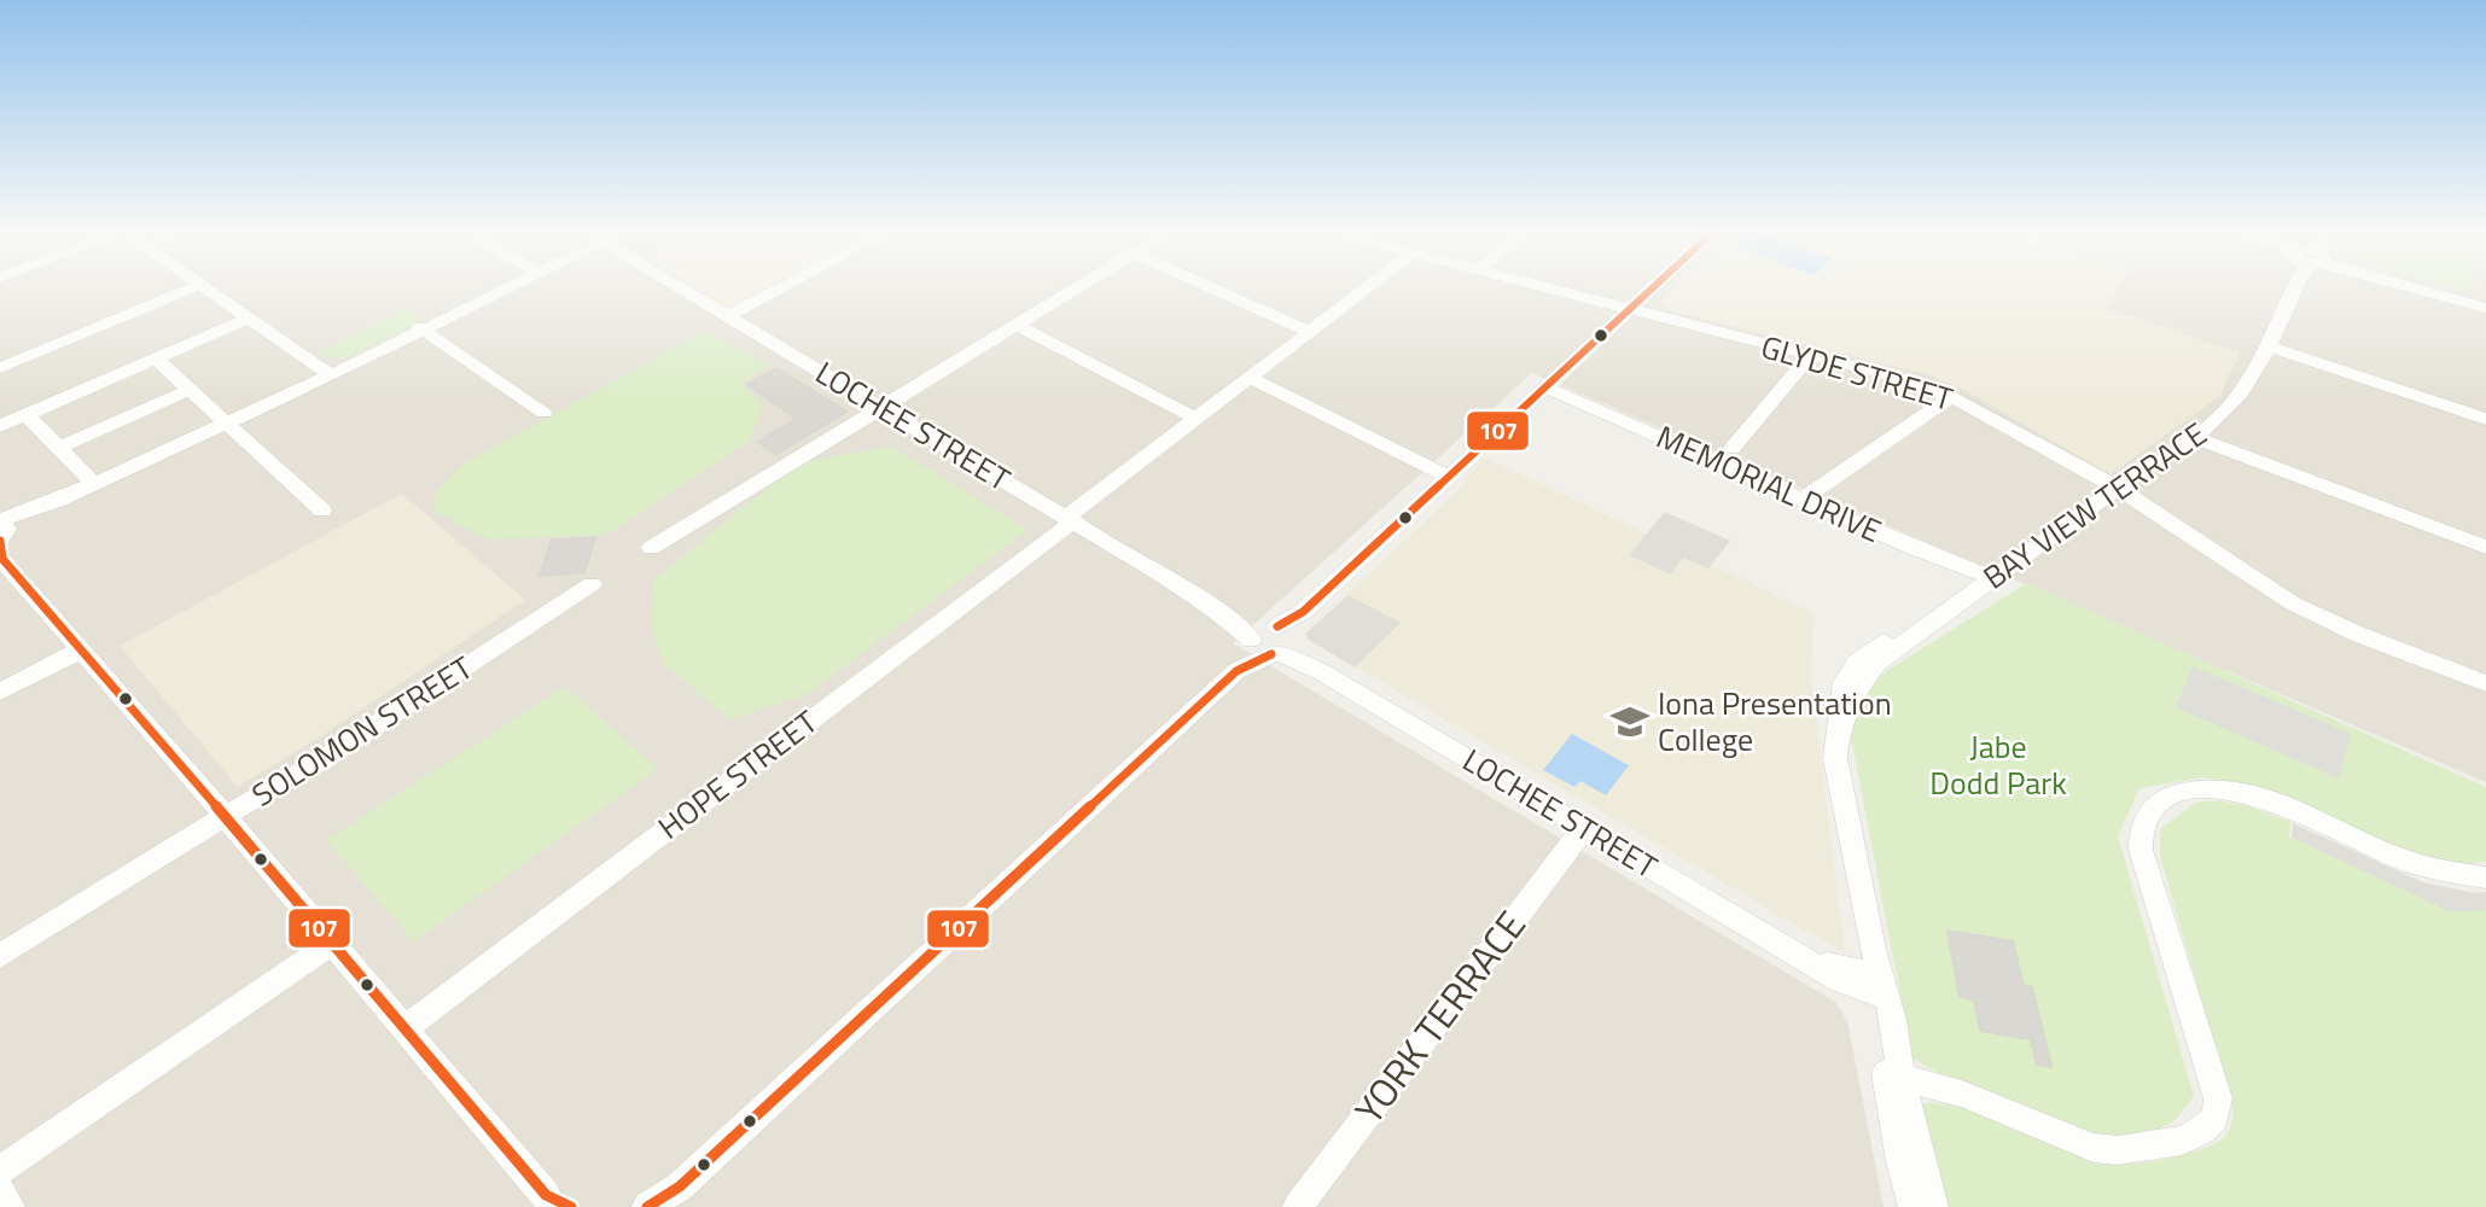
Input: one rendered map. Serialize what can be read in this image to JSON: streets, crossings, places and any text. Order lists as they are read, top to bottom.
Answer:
{
  "streets": {
    "street": [
      "GLYDE STREET",
      "LOCHEE STREET",
      "MEMORIAL DRIVE",
      "BAY VIEW TERRACE",
      "SOLOMON STREET",
      "HOPE STREET",
      "YORK TERRACE"
    ]
  },
  "crossings": [
    ["GLYDE STREET", "BAY VIEW TERRACE"],
    ["LOCHEE STREET", "BAY VIEW TERRACE"],
    ["LOCHEE STREET", "HOPE STREET"],
    ["LOCHEE STREET", "YORK TERRACE"],
    ["MEMORIAL DRIVE", "BAY VIEW TERRACE"]
  ],
  "parks": ["Jabe Dodd Park"],
  "places": {
    "school or university": ["Iona Presentation College"]
  },
  "lines": ["transit line 107"]
}
